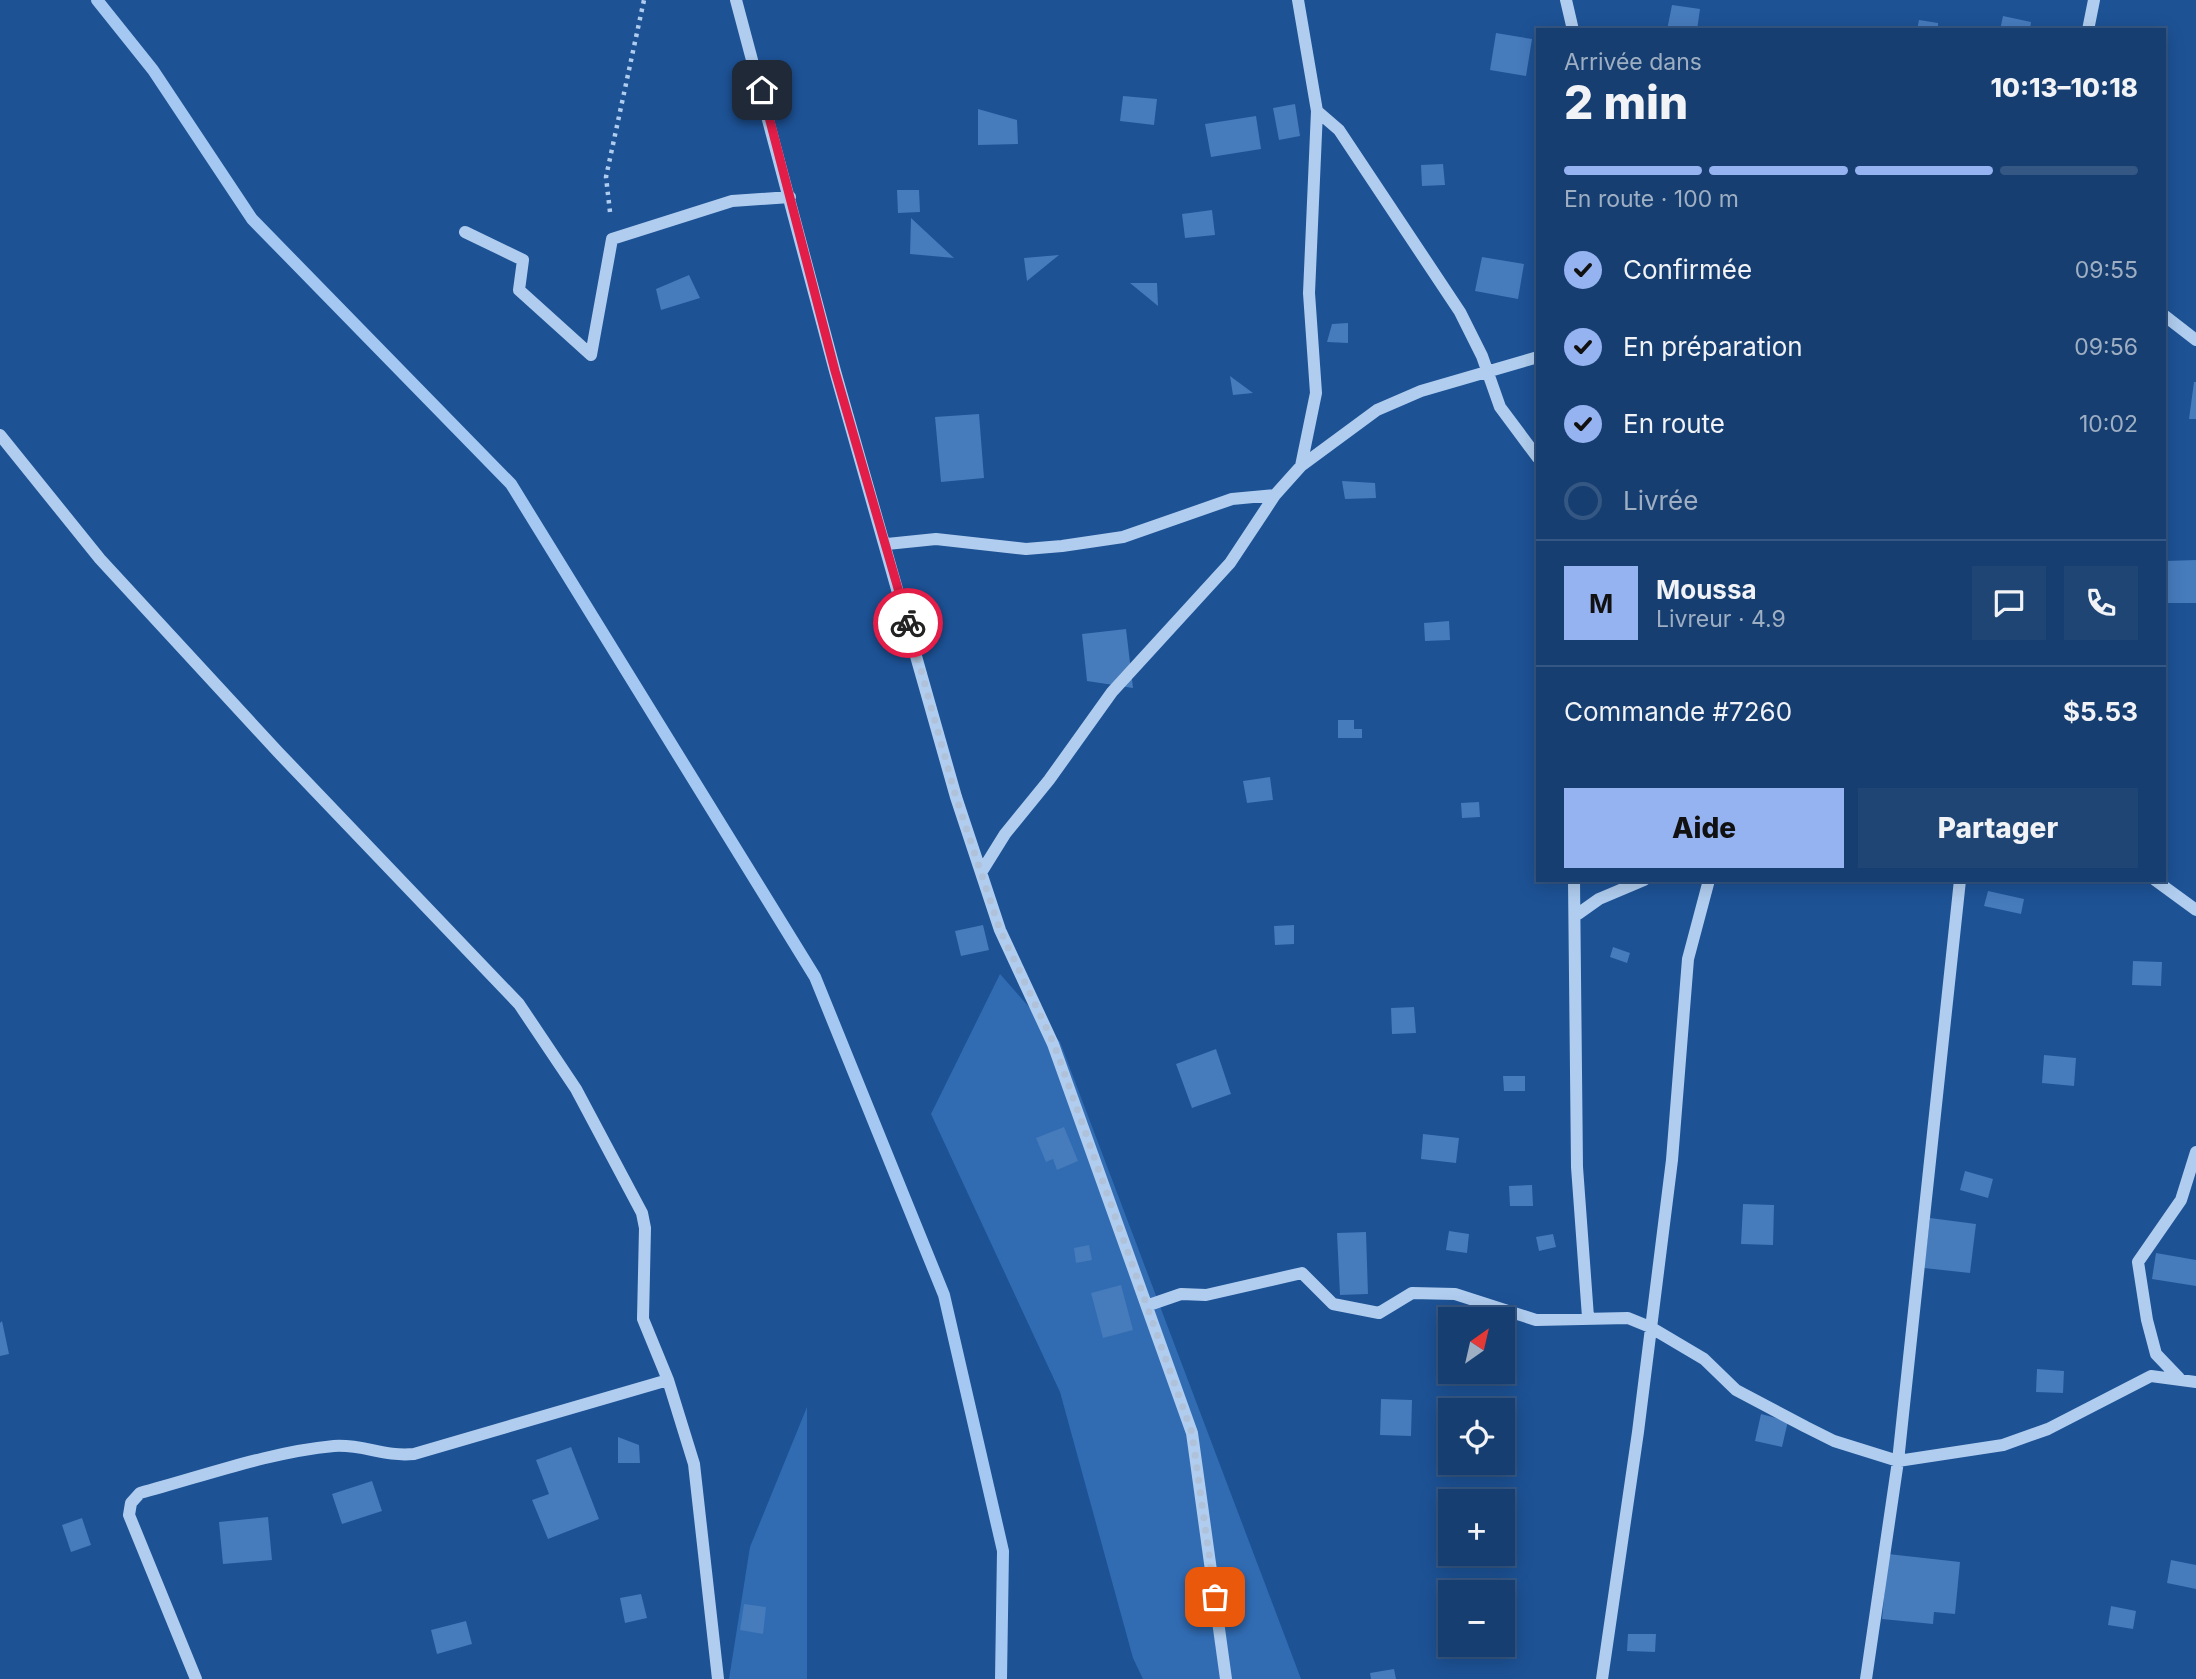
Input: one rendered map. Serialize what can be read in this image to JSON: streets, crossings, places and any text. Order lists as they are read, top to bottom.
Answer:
{
  "north": "top right",
  "page": {
    "heading": ["2 min", "Arrivée dans", "10:13–10:18"],
    "panel": [
      "Moussa",
      "Livreur · 4.9",
      "Commande #7260",
      "$5.53"
    ],
    "bar": "En route · 100 m",
    "list": [
      ["Confirmée", "09:55"],
      ["En préparation", "09:56"],
      ["En route", "10:02"],
      "Livrée"
    ],
    "round": "M",
    "buttons": ["Aide", "Partager"],
    "map_buttons": ["+", "−"]
  }
}
